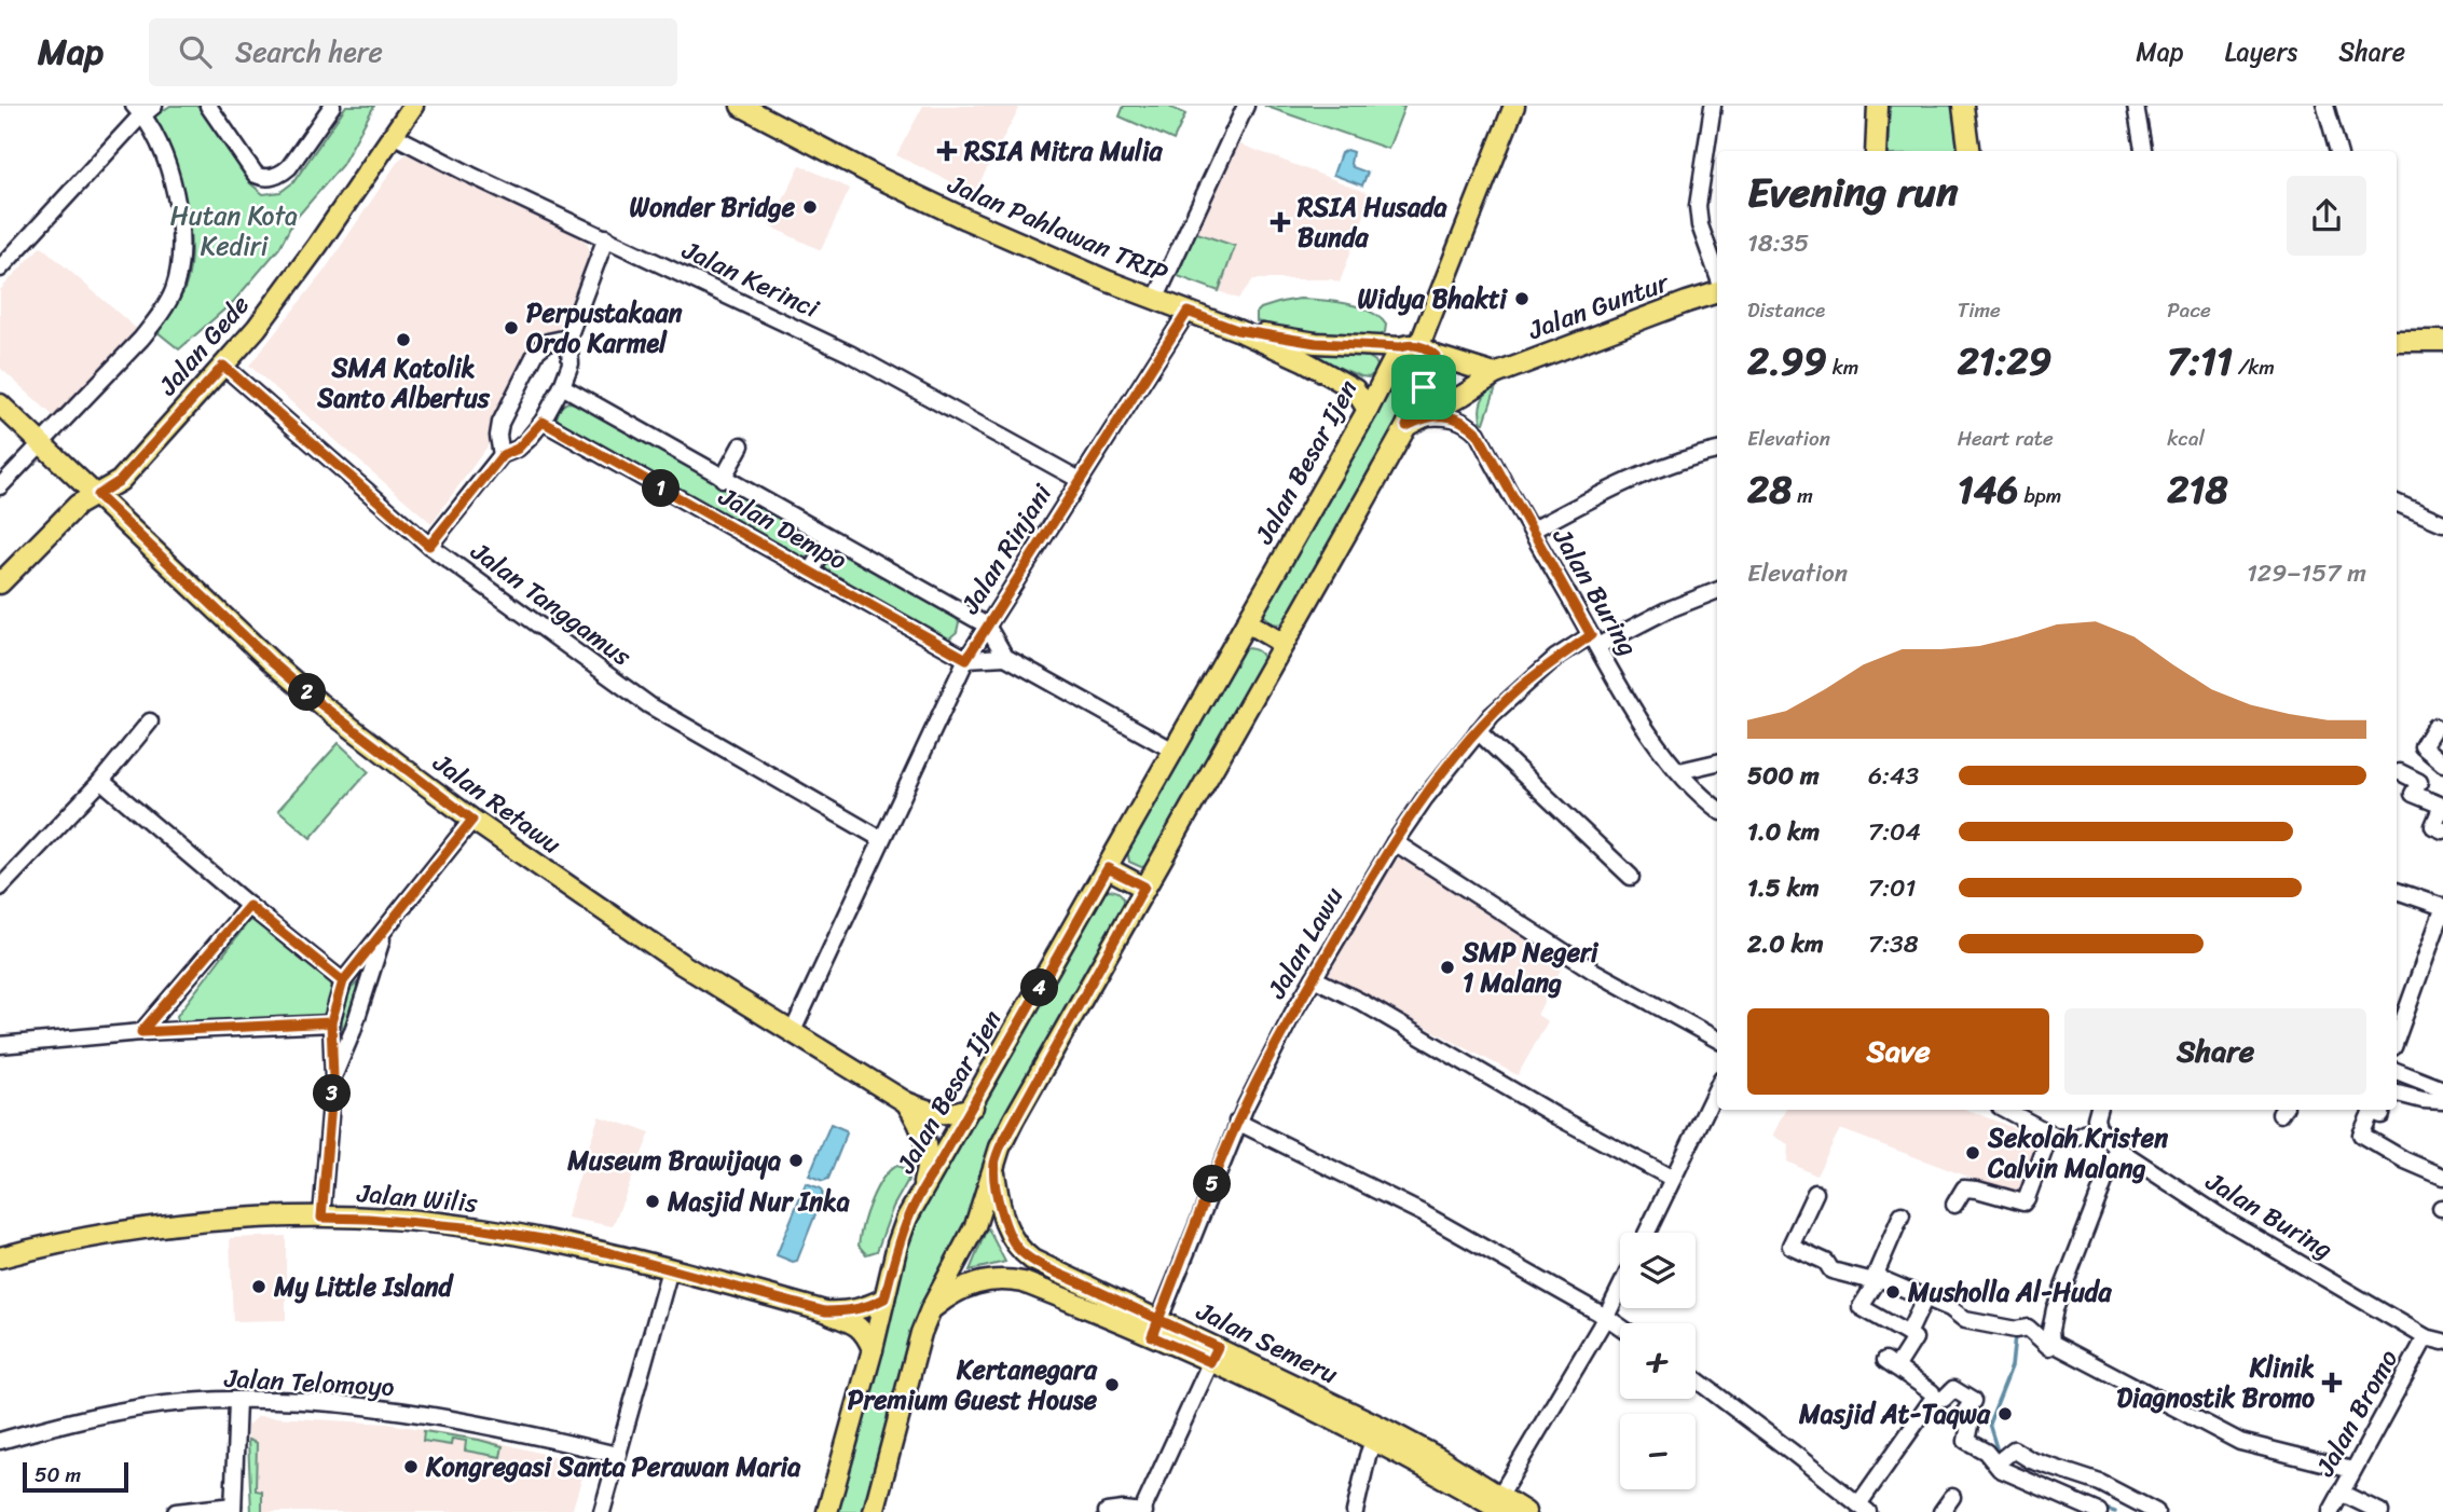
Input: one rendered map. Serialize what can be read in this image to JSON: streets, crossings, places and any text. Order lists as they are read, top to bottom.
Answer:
{
  "streets": {
    "main road": [
      "Jalan Pahlawan TRIP",
      "Jalan Guntur",
      "Jalan Gede",
      "Jalan Besar Ijen",
      "Jalan Retawu",
      "Jalan Wilis",
      "Jalan Semeru"
    ],
    "street": [
      "Jalan Kerinci",
      "Jalan Dempo",
      "Jalan Rinjani",
      "Jalan Buring",
      "Jalan Tanggamus",
      "Jalan Lawu",
      "Jalan Telomoyo",
      "Jalan Bromo"
    ]
  },
  "crossings": [
    ["Jalan Pahlawan TRIP", "Jalan Guntur"],
    ["Jalan Pahlawan TRIP", "Jalan Besar Ijen"],
    ["Jalan Pahlawan TRIP", "Jalan Rinjani"],
    ["Jalan Kerinci", "Jalan Gede"],
    ["Jalan Kerinci", "Jalan Rinjani"],
    ["Jalan Guntur", "Jalan Buring"],
    ["Jalan Gede", "Jalan Tanggamus"],
    ["Jalan Gede", "Jalan Retawu"],
    ["Jalan Besar Ijen", "Jalan Retawu"],
    ["Jalan Besar Ijen", "Jalan Wilis"],
    ["Jalan Dempo", "Jalan Rinjani"],
    ["Jalan Rinjani", "Jalan Tanggamus"],
    ["Jalan Rinjani", "Jalan Retawu"],
    ["Jalan Buring", "Jalan Lawu"],
    ["Jalan Buring", "Jalan Bromo"],
    ["Jalan Lawu", "Jalan Semeru"]
  ],
  "parks": ["Hutan Kota Kediri"],
  "places": {
    "health": ["RSIA Mitra Mulia", "RSIA Husada Bunda", "Klinik Diagnostik Bromo"],
    "other": [
      "Wonder Bridge",
      "Widya Bhakti",
      "Perpustakaan Ordo Karmel",
      "SMA Katolik Santo Albertus",
      "SMP Negeri 1 Malang",
      "Sekolah Kristen Calvin Malang",
      "Museum Brawijaya",
      "Masjid Nur Inka",
      "My Little Island",
      "Musholla Al-Huda",
      "Kertanegara Premium Guest House",
      "Masjid At-Taqwa",
      "Kongregasi Santa Perawan Maria"
    ]
  },
  "scale_bar": "50 m",
  "page": {
    "header": "Map",
    "search": "Search here",
    "nav": ["Map", "Layers", "Share"],
    "heading": ["Evening run", "18:35"],
    "stats": [
      ["Distance", "2.99 km"],
      ["Time", "21:29"],
      ["Pace", "7:11 /km"],
      ["Elevation", "28 m"],
      ["Heart rate", "146 bpm"],
      ["kcal", "218"]
    ],
    "pins": [
      "1",
      "2",
      "4",
      "3",
      "5"
    ],
    "chart": ["Elevation", "129–157 m"],
    "list": [
      {
        "name": "500 m",
        "note": "6:43"
      },
      {
        "name": "1.0 km",
        "note": "7:04"
      },
      {
        "name": "1.5 km",
        "note": "7:01"
      },
      {
        "name": "2.0 km",
        "note": "7:38"
      }
    ],
    "buttons": ["Save", "Share"],
    "map_buttons": ["+", "−"],
    "scale": "50 m"
  }
}
